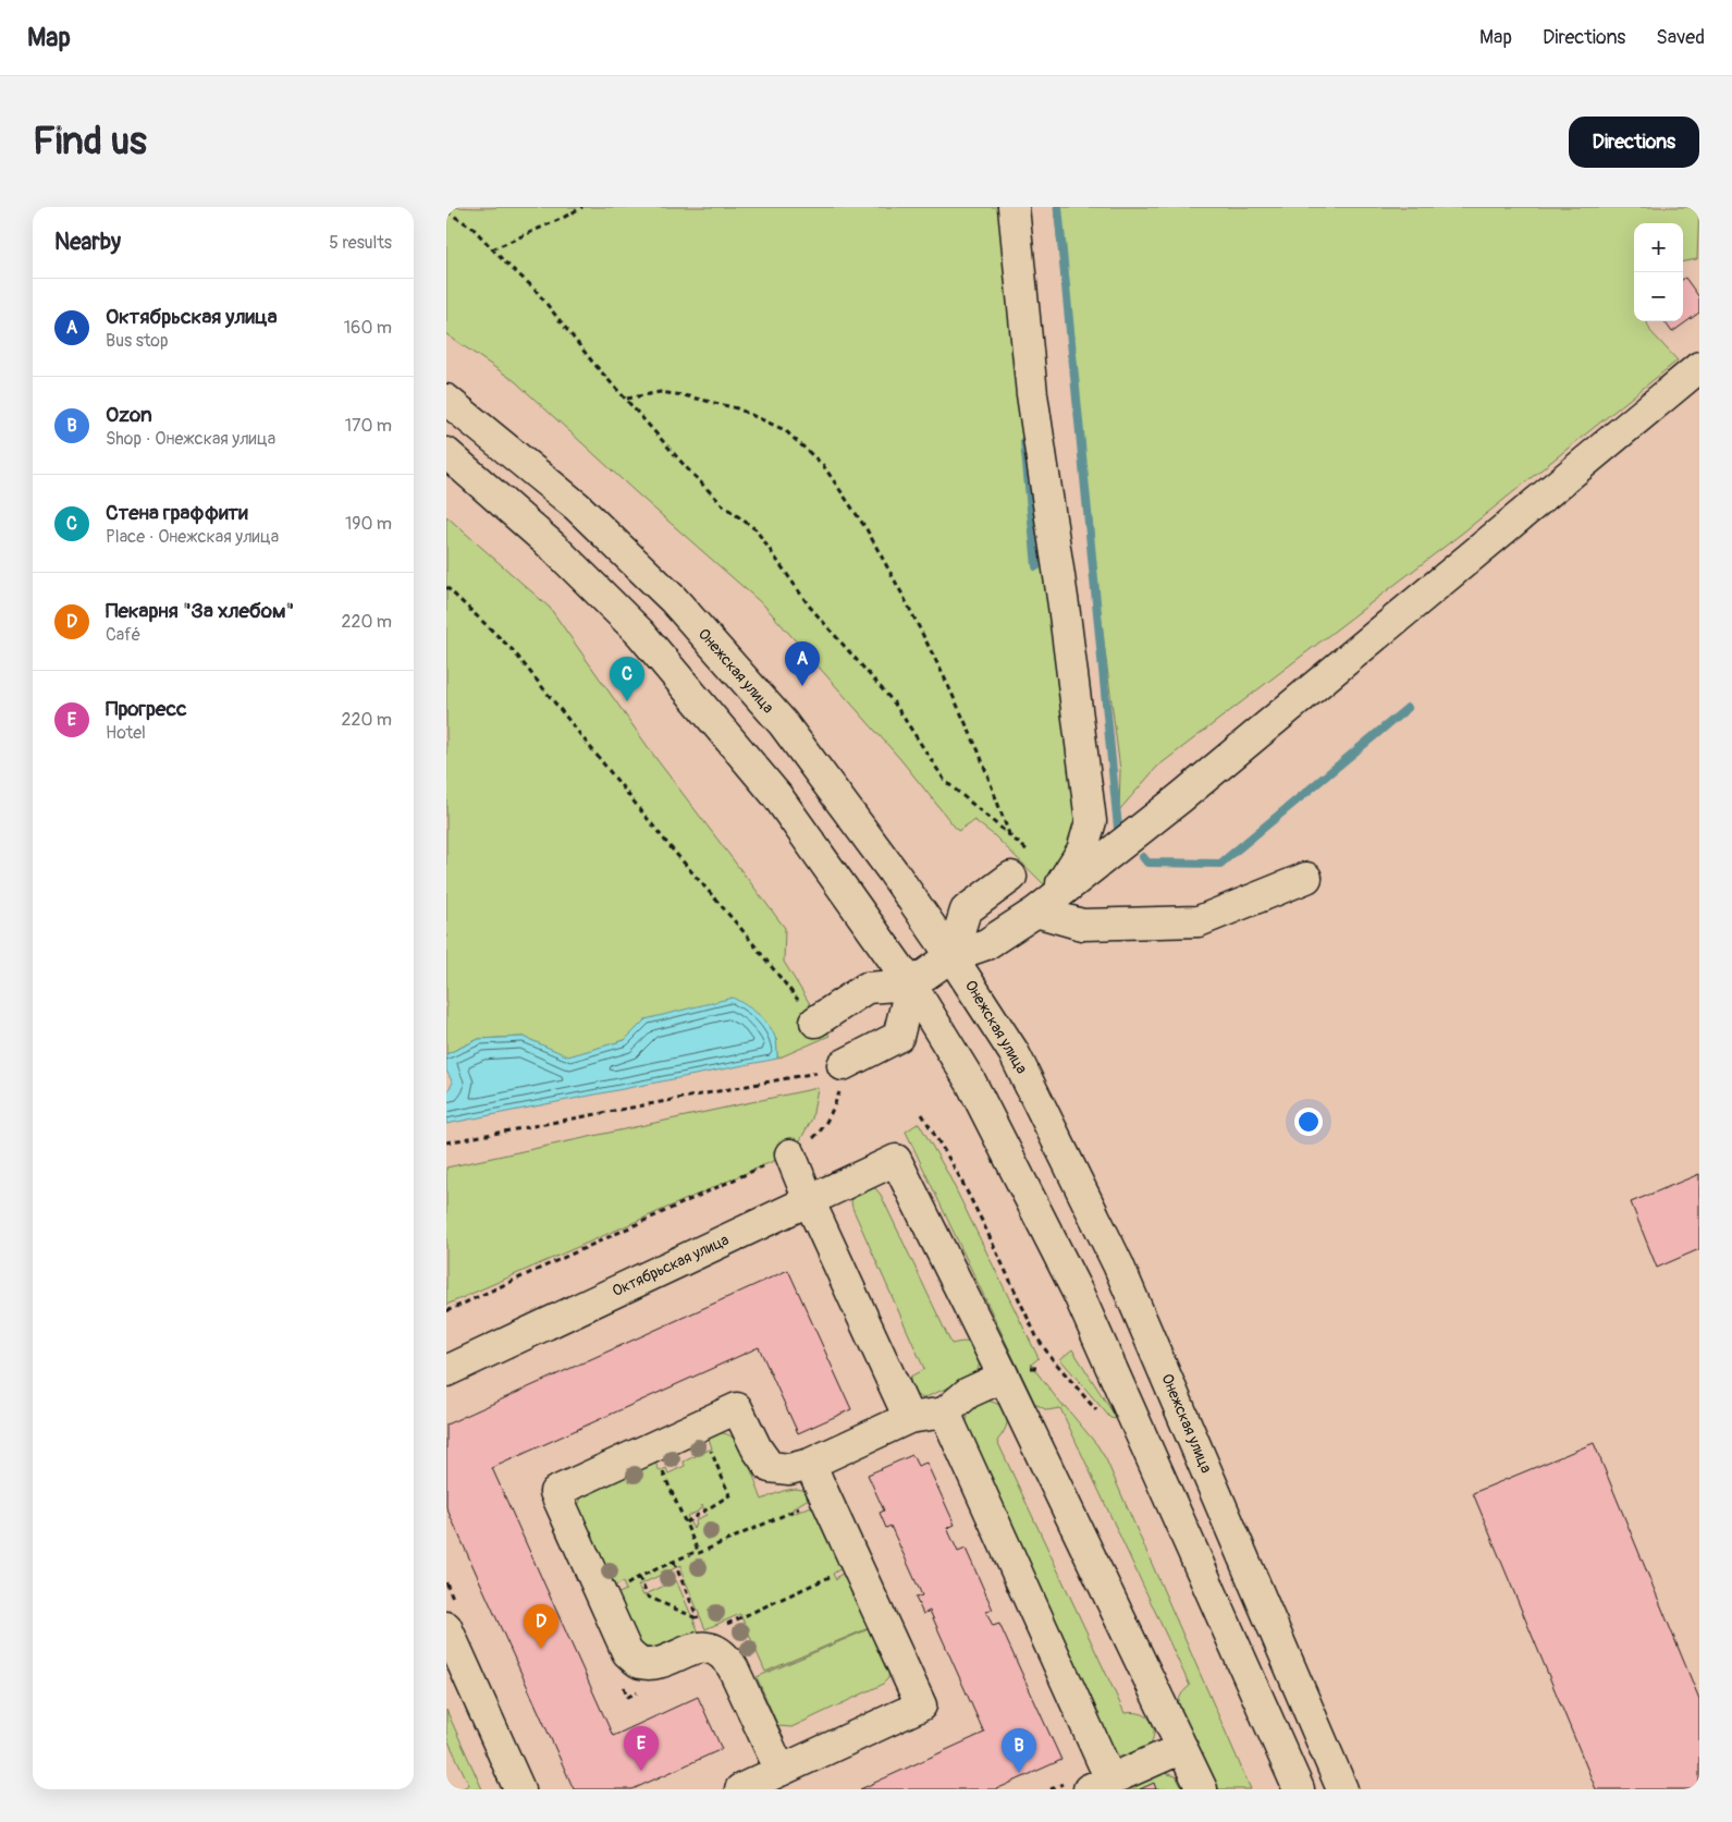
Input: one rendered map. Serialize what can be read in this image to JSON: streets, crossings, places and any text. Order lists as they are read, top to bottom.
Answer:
{
  "streets": {
    "main road": ["Онежская улица", "Октябрьская улица"]
  },
  "page": {
    "header": "Map",
    "nav": ["Map", "Directions", "Saved"],
    "buttons": "Directions",
    "title": "Find us",
    "heading": ["Nearby", "5 results"],
    "map_buttons": ["+", "−"],
    "list": [
      {
        "mark": "A",
        "name": "Октябрьская улица",
        "note": "Bus stop",
        "value": "160 m"
      },
      {
        "mark": "B",
        "name": "Ozon",
        "note": "Shop · Онежская улица",
        "value": "170 m"
      },
      {
        "mark": "C",
        "name": "Стена граффити",
        "note": "Place · Онежская улица",
        "value": "190 m"
      },
      {
        "mark": "D",
        "name": "Пекарня \"За хлебом\"",
        "note": "Café",
        "value": "220 m"
      },
      {
        "mark": "E",
        "name": "Прогресс",
        "note": "Hotel",
        "value": "220 m"
      }
    ],
    "pins": [
      "A",
      "C",
      "D",
      "E",
      "B"
    ]
  }
}
